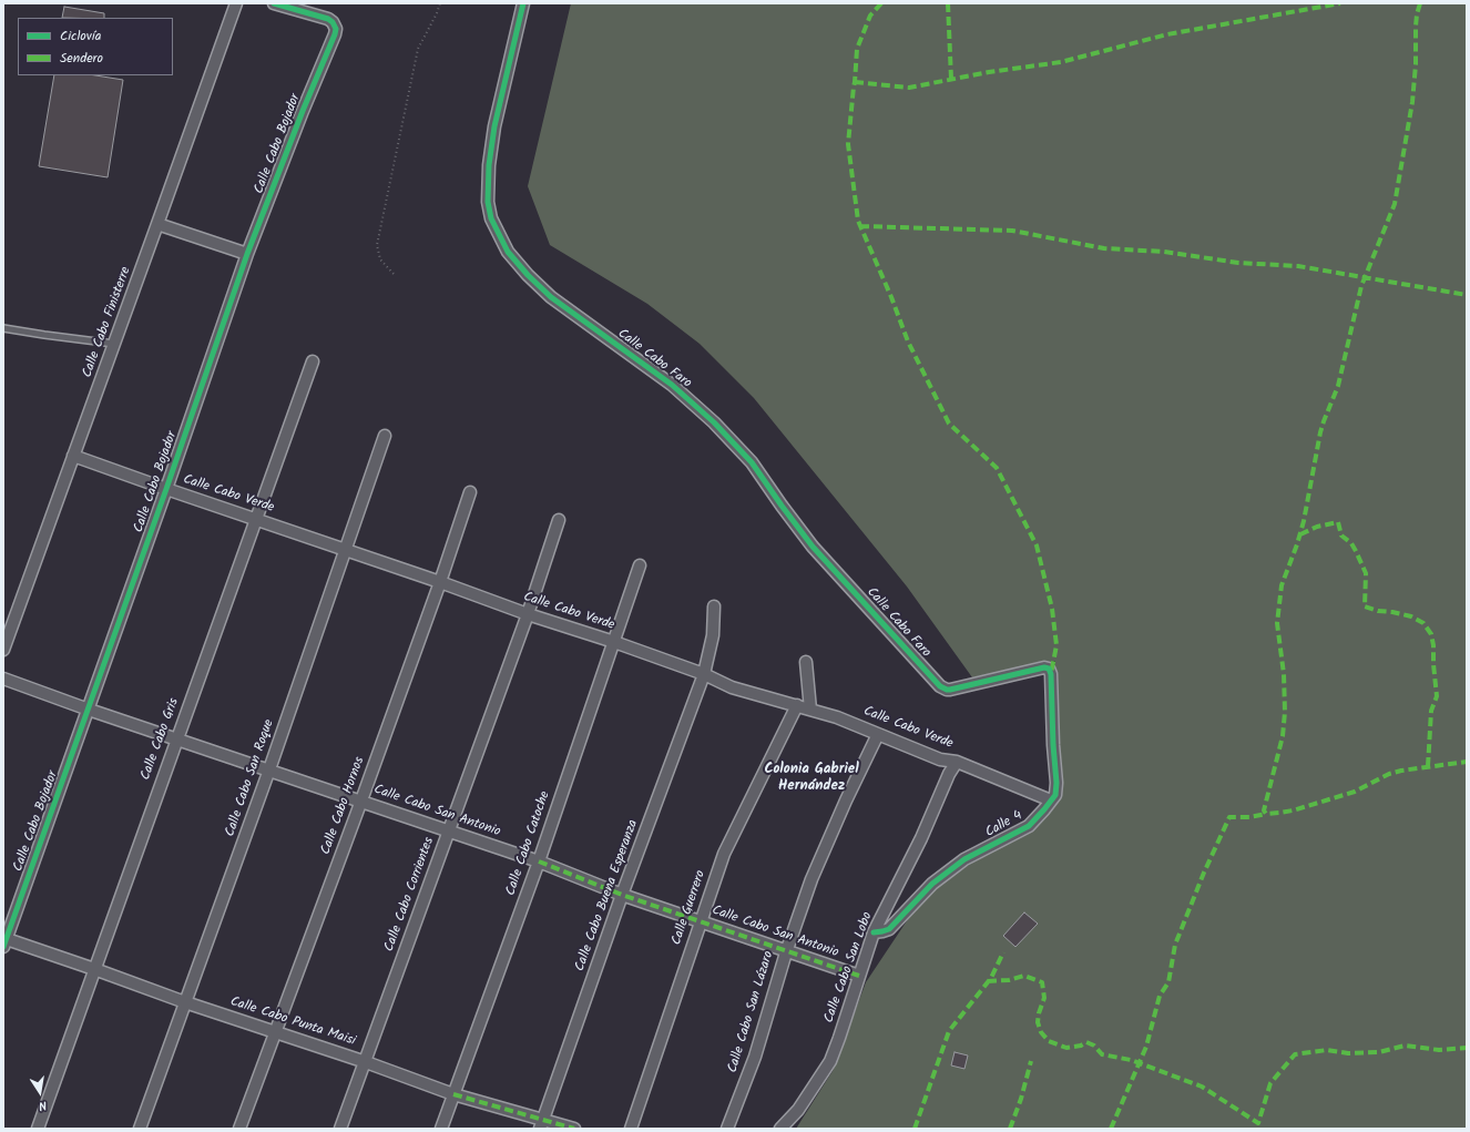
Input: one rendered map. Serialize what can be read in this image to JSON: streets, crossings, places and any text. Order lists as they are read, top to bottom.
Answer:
{
  "streets": {
    "street": [
      "Calle Cabo Bojador",
      "Calle Cabo Finisterre",
      "Calle Cabo Faro",
      "Calle Cabo Verde",
      "Calle Cabo Gris",
      "Calle Cabo San Roque",
      "Calle Cabo Hornos",
      "Calle Cabo San Antonio",
      "Calle 4",
      "Calle Cabo Catoche",
      "Calle Cabo Corrientes",
      "Calle Cabo Buena Esperanza",
      "Calle Guerrero",
      "Calle Cabo San Lobo",
      "Calle Cabo San Lázaro",
      "Calle Cabo Punta Maisi"
    ]
  },
  "crossings": [
    ["Calle Cabo Bojador", "Calle Cabo Verde"],
    ["Calle Cabo Bojador", "Calle Cabo San Antonio"],
    ["Calle Cabo Bojador", "Calle Cabo Punta Maisi"],
    ["Calle Cabo Finisterre", "Calle Cabo Verde"],
    ["Calle Cabo Faro", "Calle 4"],
    ["Calle Cabo Verde", "Calle Cabo Gris"],
    ["Calle Cabo Verde", "Calle Cabo San Roque"],
    ["Calle Cabo Verde", "Calle Cabo Hornos"],
    ["Calle Cabo Verde", "Calle 4"],
    ["Calle Cabo Verde", "Calle Cabo Catoche"],
    ["Calle Cabo Verde", "Calle Cabo Corrientes"],
    ["Calle Cabo Verde", "Calle Cabo Buena Esperanza"],
    ["Calle Cabo Verde", "Calle Guerrero"],
    ["Calle Cabo Verde", "Calle Cabo San Lobo"],
    ["Calle Cabo Verde", "Calle Cabo San Lázaro"],
    ["Calle Cabo Gris", "Calle Cabo San Antonio"],
    ["Calle Cabo Gris", "Calle Cabo Punta Maisi"],
    ["Calle Cabo San Roque", "Calle Cabo San Antonio"],
    ["Calle Cabo San Roque", "Calle Cabo Punta Maisi"],
    ["Calle Cabo Hornos", "Calle Cabo San Antonio"],
    ["Calle Cabo Hornos", "Calle Cabo Punta Maisi"],
    ["Calle Cabo San Antonio", "Calle Cabo Catoche"],
    ["Calle Cabo San Antonio", "Calle Cabo Corrientes"],
    ["Calle Cabo San Antonio", "Calle Cabo Buena Esperanza"],
    ["Calle Cabo San Antonio", "Calle Guerrero"],
    ["Calle Cabo San Antonio", "Calle Cabo San Lobo"],
    ["Calle Cabo San Antonio", "Calle Cabo San Lázaro"],
    ["Calle 4", "Calle Cabo San Lobo"],
    ["Calle Cabo Catoche", "Calle Cabo Punta Maisi"],
    ["Calle Cabo Corrientes", "Calle Cabo Punta Maisi"],
    ["Calle Cabo Buena Esperanza", "Calle Cabo Punta Maisi"]
  ],
  "districts": ["Colonia Gabriel Hernández"],
  "legend": ["Ciclovía", "Sendero"],
  "north": "bottom"
}
